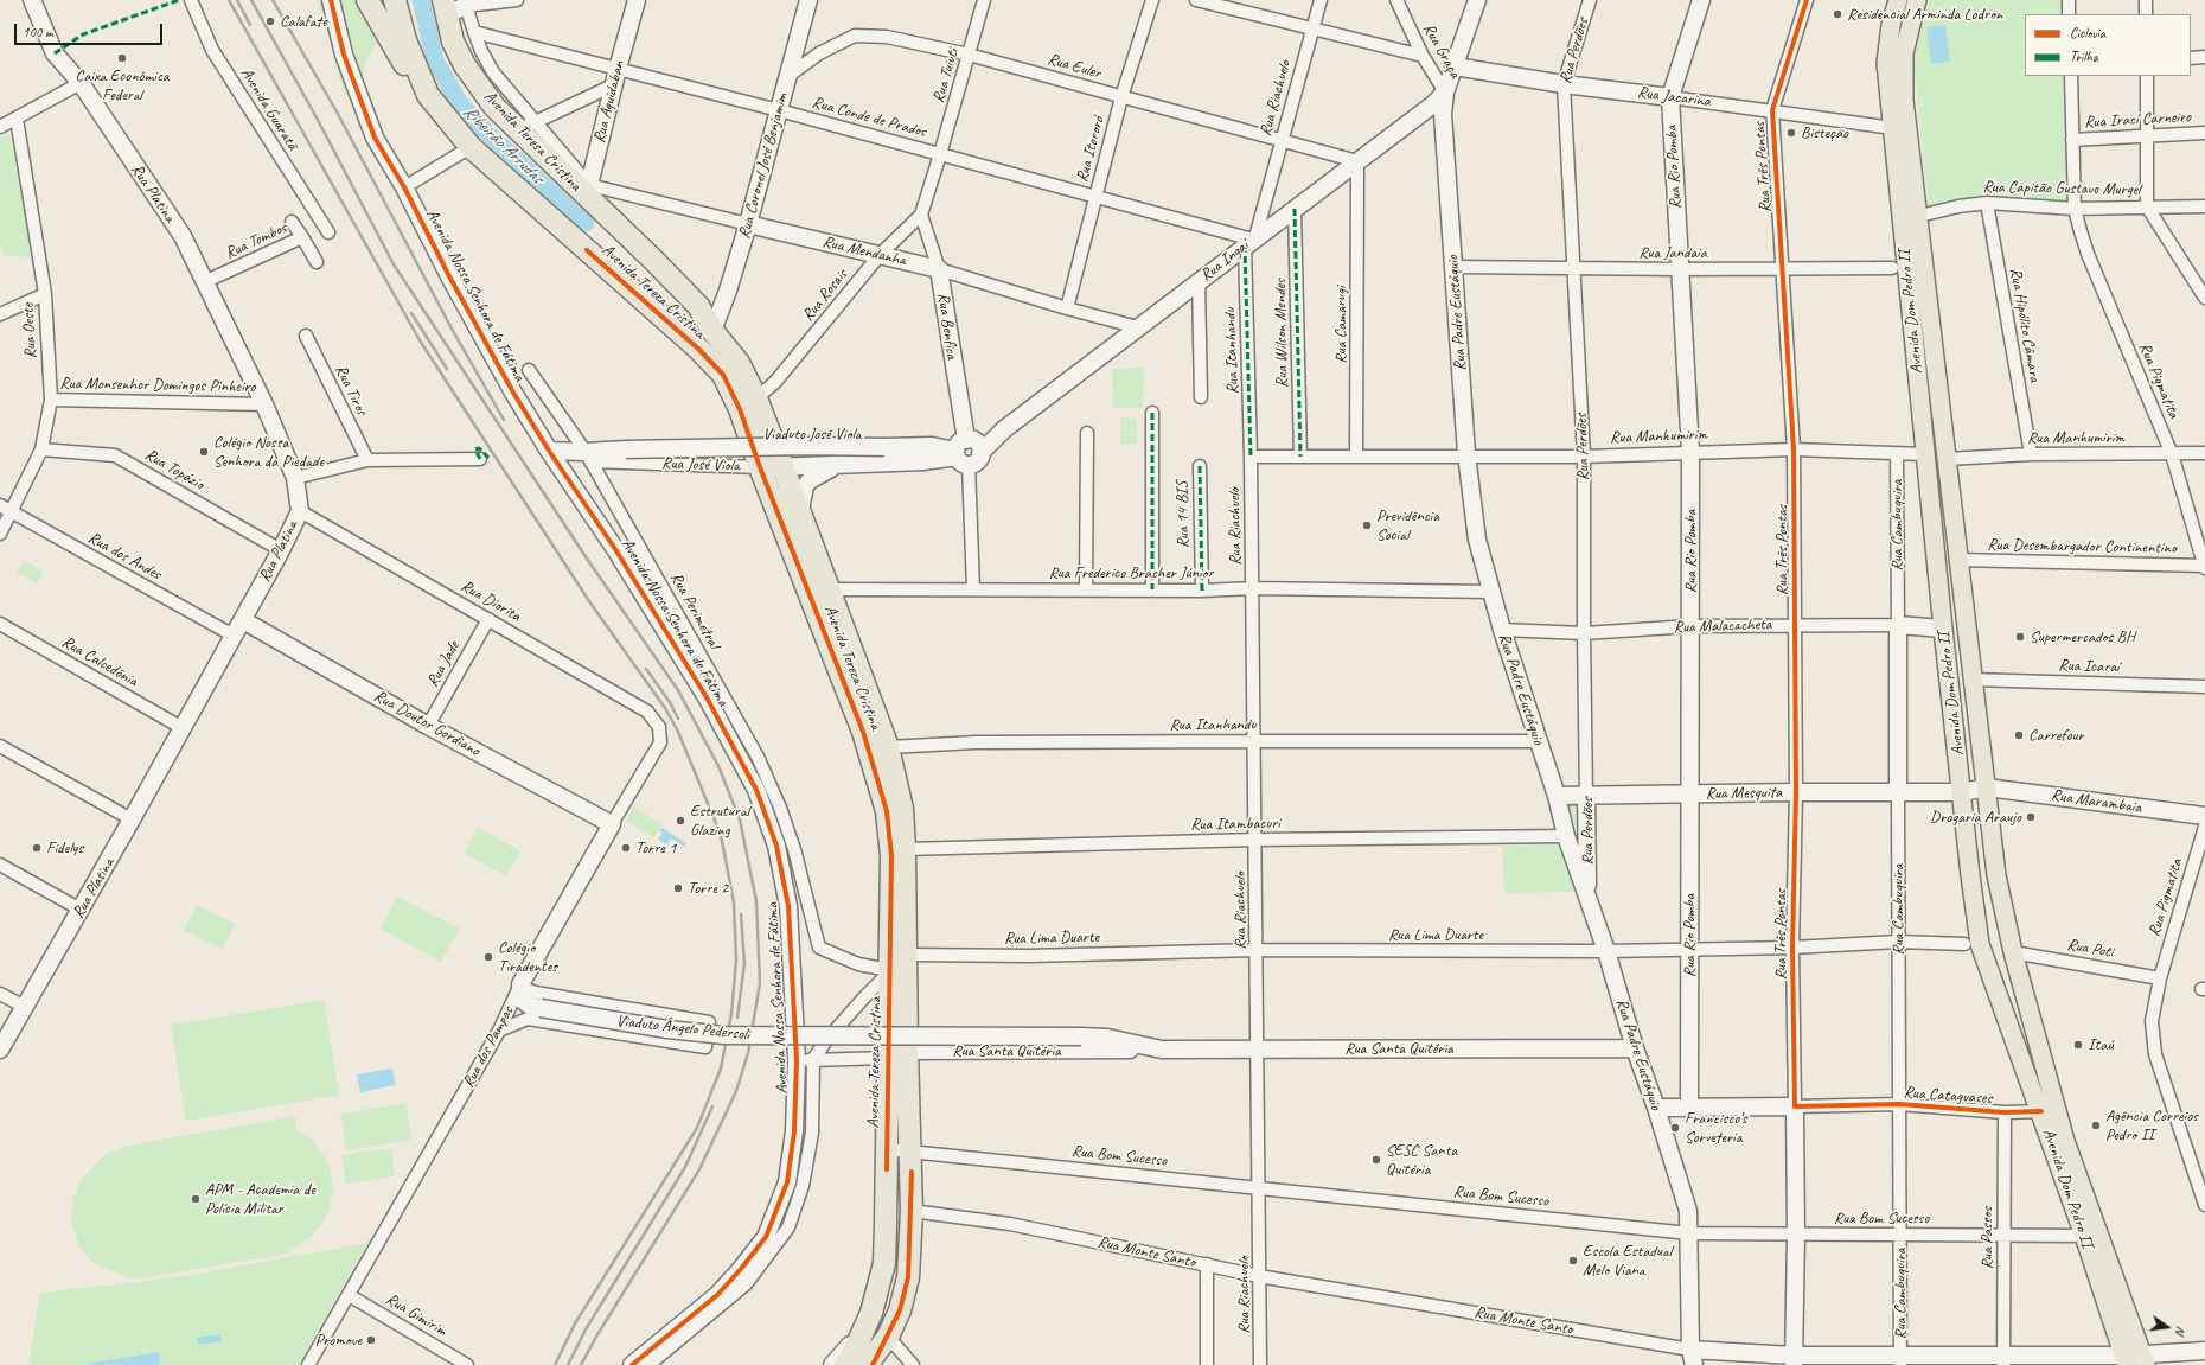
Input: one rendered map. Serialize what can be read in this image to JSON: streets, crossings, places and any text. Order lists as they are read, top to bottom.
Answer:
{
  "streets": {
    "highway": ["Avenida Teresa Cristina", "Avenida Tereza Cristina"],
    "main road": ["Avenida Dom Pedro II"],
    "street": [
      "Rua Graça",
      "Rua Perdões",
      "Rua Euler",
      "Rua Tuiuti",
      "Rua Jacarina",
      "Rua Riachuelo",
      "Rua Aquidaban",
      "Avenida Guaratã",
      "Rua Conde de Prados",
      "Rua Irací Carneiro",
      "Rua Itororó",
      "Rua Coronel José Benjamim",
      "Rua Rio Pomba",
      "Rua Três Pontas",
      "Rua Capitão Gustavo Murgel",
      "Rua Platina",
      "Rua Tombos",
      "Rua Mendanha",
      "Rua Jandaia",
      "Rua Ingaí",
      "Avenida Nossa Senhora de Fátima",
      "Rua Rosais",
      "Rua Padre Eustáquio",
      "Rua Camarugi",
      "Rua Hipólito Câmara",
      "Rua Benfica",
      "Rua Oeste",
      "Rua Wilson Mendes",
      "Rua Itanhandu",
      "Rua Pigmatita",
      "Rua Monsenhor Domingos Pinheiro",
      "Rua Tiros",
      "Viaduto José Viola",
      "Rua Manhumirim",
      "Rua José Viola",
      "Rua Topázio",
      "Rua 14 BIS",
      "Rua Cambuquira",
      "Rua Desembargador Continentino",
      "Rua dos Andes",
      "Rua Frederico Bracher Júnior",
      "Rua Diorita",
      "Rua Perimetral",
      "Rua Malacacheta",
      "Rua Calcedônia",
      "Rua Jade",
      "Rua Icaraí",
      "Rua Doutor Gordiano",
      "Rua Mesquita",
      "Rua Marambaia",
      "Rua Itambacuri",
      "Rua Lima Duarte",
      "Rua Poti",
      "Viaduto Ângelo Pedersoli",
      "Rua dos Pampas",
      "Rua Santa Quitéria",
      "Rua Cataguases",
      "Rua Bom Sucesso",
      "Rua Passos",
      "Rua Monte Santo",
      "Rua Gimirim"
    ]
  },
  "crossings": [
    ["Rua Graça", "Rua Ingaí"],
    ["Rua Graça", "Rua Padre Eustáquio"],
    ["Rua Perdões", "Rua Jacarina"],
    ["Rua Perdões", "Rua Jandaia"],
    ["Rua Perdões", "Rua Padre Eustáquio"],
    ["Rua Perdões", "Rua Manhumirim"],
    ["Rua Perdões", "Rua Malacacheta"],
    ["Rua Perdões", "Rua Mesquita"],
    ["Rua Euler", "Rua Tuiuti"],
    ["Rua Euler", "Rua Riachuelo"],
    ["Rua Euler", "Rua Itororó"],
    ["Rua Euler", "Rua Coronel José Benjamim"],
    ["Rua Euler", "Rua Ingaí"],
    ["Rua Euler", "Rua Camarugi"],
    ["Rua Tuiuti", "Rua Conde de Prados"],
    ["Rua Tuiuti", "Rua Rosais"],
    ["Rua Tuiuti", "Rua Benfica"],
    ["Rua Jacarina", "Rua Rio Pomba"],
    ["Rua Jacarina", "Rua Três Pontas"],
    ["Rua Jacarina", "Avenida Dom Pedro II"],
    ["Rua Jacarina", "Rua Padre Eustáquio"],
    ["Rua Riachuelo", "Rua Conde de Prados"],
    ["Rua Riachuelo", "Rua Ingaí"],
    ["Rua Riachuelo", "Rua Itanhandu"],
    ["Rua Riachuelo", "Rua Manhumirim"],
    ["Rua Riachuelo", "Rua Frederico Bracher Júnior"],
    ["Rua Riachuelo", "Rua Itambacuri"],
    ["Rua Riachuelo", "Rua Lima Duarte"],
    ["Rua Riachuelo", "Rua Santa Quitéria"],
    ["Rua Riachuelo", "Rua Bom Sucesso"],
    ["Rua Riachuelo", "Rua Monte Santo"],
    ["Rua Aquidaban", "Rua Conde de Prados"],
    ["Rua Aquidaban", "Avenida Teresa Cristina"],
    ["Rua Aquidaban", "Rua Mendanha"],
    ["Rua Conde de Prados", "Rua Itororó"],
    ["Rua Conde de Prados", "Rua Coronel José Benjamim"],
    ["Rua Conde de Prados", "Rua Ingaí"],
    ["Rua Conde de Prados", "Rua Itanhandu"],
    ["Rua Irací Carneiro", "Rua Pigmatita"],
    ["Avenida Teresa Cristina", "Rua Mendanha"],
    ["Avenida Teresa Cristina", "Avenida Tereza Cristina"],
    ["Rua Itororó", "Rua Mendanha"],
    ["Rua Coronel José Benjamim", "Rua Mendanha"],
    ["Rua Coronel José Benjamim", "Avenida Tereza Cristina"],
    ["Rua Rio Pomba", "Rua Jandaia"],
    ["Rua Rio Pomba", "Rua Manhumirim"],
    ["Rua Rio Pomba", "Rua Malacacheta"],
    ["Rua Rio Pomba", "Rua Mesquita"],
    ["Rua Rio Pomba", "Rua Lima Duarte"],
    ["Rua Rio Pomba", "Rua Cataguases"],
    ["Rua Três Pontas", "Rua Jandaia"],
    ["Rua Três Pontas", "Rua Manhumirim"],
    ["Rua Três Pontas", "Rua Malacacheta"],
    ["Rua Três Pontas", "Rua Mesquita"],
    ["Rua Três Pontas", "Rua Lima Duarte"],
    ["Rua Três Pontas", "Rua Cataguases"],
    ["Rua Três Pontas", "Rua Bom Sucesso"],
    ["Rua Três Pontas", "Rua Monte Santo"],
    ["Rua Capitão Gustavo Murgel", "Avenida Dom Pedro II"],
    ["Rua Capitão Gustavo Murgel", "Rua Hipólito Câmara"],
    ["Rua Capitão Gustavo Murgel", "Rua Pigmatita"],
    ["Rua Platina", "Rua Tombos"],
    ["Rua Platina", "Rua Monsenhor Domingos Pinheiro"],
    ["Rua Platina", "Rua Topázio"],
    ["Rua Platina", "Rua dos Andes"],
    ["Rua Platina", "Rua Diorita"],
    ["Rua Platina", "Rua Calcedônia"],
    ["Rua Platina", "Rua Doutor Gordiano"],
    ["Rua Mendanha", "Rua Ingaí"],
    ["Rua Mendanha", "Rua Rosais"],
    ["Rua Mendanha", "Rua Benfica"],
    ["Rua Jandaia", "Rua Padre Eustáquio"],
    ["Rua Ingaí", "Rua Padre Eustáquio"],
    ["Rua Ingaí", "Rua Camarugi"],
    ["Rua Ingaí", "Rua Benfica"],
    ["Rua Ingaí", "Rua Wilson Mendes"],
    ["Rua Ingaí", "Rua Itanhandu"],
    ["Rua Ingaí", "Viaduto José Viola"],
    ["Rua Ingaí", "Rua José Viola"],
    ["Avenida Tereza Cristina", "Rua Rosais"],
    ["Avenida Tereza Cristina", "Rua Itanhandu"],
    ["Avenida Tereza Cristina", "Rua José Viola"],
    ["Avenida Tereza Cristina", "Rua Frederico Bracher Júnior"],
    ["Avenida Tereza Cristina", "Rua Perimetral"],
    ["Avenida Tereza Cristina", "Rua Itambacuri"],
    ["Avenida Tereza Cristina", "Rua Lima Duarte"],
    ["Avenida Tereza Cristina", "Rua Santa Quitéria"],
    ["Avenida Tereza Cristina", "Rua Bom Sucesso"],
    ["Avenida Tereza Cristina", "Rua Monte Santo"],
    ["Avenida Nossa Senhora de Fátima", "Viaduto José Viola"],
    ["Avenida Nossa Senhora de Fátima", "Rua Santa Quitéria"],
    ["Rua Rosais", "Rua Benfica"],
    ["Avenida Dom Pedro II", "Rua Manhumirim"],
    ["Avenida Dom Pedro II", "Rua Desembargador Continentino"],
    ["Avenida Dom Pedro II", "Rua Malacacheta"],
    ["Avenida Dom Pedro II", "Rua Icaraí"],
    ["Avenida Dom Pedro II", "Rua Mesquita"],
    ["Avenida Dom Pedro II", "Rua Marambaia"],
    ["Avenida Dom Pedro II", "Rua Poti"],
    ["Avenida Dom Pedro II", "Rua Cataguases"],
    ["Avenida Dom Pedro II", "Rua Bom Sucesso"],
    ["Avenida Dom Pedro II", "Rua Monte Santo"],
    ["Rua Padre Eustáquio", "Rua Itanhandu"],
    ["Rua Padre Eustáquio", "Rua Manhumirim"],
    ["Rua Padre Eustáquio", "Rua Frederico Bracher Júnior"],
    ["Rua Padre Eustáquio", "Rua Malacacheta"],
    ["Rua Padre Eustáquio", "Rua Mesquita"],
    ["Rua Padre Eustáquio", "Rua Itambacuri"],
    ["Rua Padre Eustáquio", "Rua Lima Duarte"],
    ["Rua Padre Eustáquio", "Rua Santa Quitéria"],
    ["Rua Padre Eustáquio", "Rua Cataguases"],
    ["Rua Padre Eustáquio", "Rua Bom Sucesso"],
    ["Rua Padre Eustáquio", "Rua Monte Santo"],
    ["Rua Camarugi", "Rua Manhumirim"],
    ["Rua Hipólito Câmara", "Rua Manhumirim"],
    ["Rua Benfica", "Viaduto José Viola"],
    ["Rua Benfica", "Rua José Viola"],
    ["Rua Benfica", "Rua Frederico Bracher Júnior"],
    ["Rua Oeste", "Rua Monsenhor Domingos Pinheiro"],
    ["Rua Oeste", "Rua Topázio"],
    ["Rua Oeste", "Rua dos Andes"],
    ["Rua Wilson Mendes", "Rua Manhumirim"],
    ["Rua Itanhandu", "Rua Manhumirim"],
    ["Rua Pigmatita", "Rua Manhumirim"],
    ["Rua Pigmatita", "Rua Desembargador Continentino"],
    ["Rua Pigmatita", "Rua Poti"],
    ["Viaduto José Viola", "Rua José Viola"],
    ["Viaduto José Viola", "Rua Perimetral"],
    ["Rua Manhumirim", "Rua Cambuquira"],
    ["Rua José Viola", "Rua Perimetral"],
    ["Rua 14 BIS", "Rua Frederico Bracher Júnior"],
    ["Rua Cambuquira", "Rua Malacacheta"],
    ["Rua Cambuquira", "Rua Mesquita"],
    ["Rua Cambuquira", "Rua Lima Duarte"],
    ["Rua Cambuquira", "Rua Cataguases"],
    ["Rua Cambuquira", "Rua Bom Sucesso"],
    ["Rua Cambuquira", "Rua Monte Santo"],
    ["Rua Diorita", "Rua Jade"],
    ["Rua Diorita", "Rua dos Pampas"],
    ["Rua Jade", "Rua Doutor Gordiano"],
    ["Rua Doutor Gordiano", "Rua dos Pampas"],
    ["Rua Mesquita", "Rua Marambaia"],
    ["Viaduto Ângelo Pedersoli", "Rua Santa Quitéria"],
    ["Rua dos Pampas", "Rua Gimirim"],
    ["Rua Cataguases", "Rua Passos"],
    ["Rua Bom Sucesso", "Rua Passos"],
    ["Rua Passos", "Rua Monte Santo"]
  ],
  "water": ["Ribeirão Arrudas"],
  "places": [
    "Residencial Arminda Lodron",
    "Calafate",
    "Caixa Econômica Federal",
    "Bisteção",
    "Colégio Nossa Senhora da Piedade",
    "Previdência Social",
    "Supermercados BH",
    "Carrefour",
    "Drogaria Araujo",
    "Estrutural Glazing",
    "Fidelys",
    "Torre 1",
    "Torre 2",
    "Colégio Tiradentes",
    "Itaú",
    "Agência Correios Pedro II",
    "Francisco’s Sorveteria",
    "SESC Santa Quitéria",
    "APM - Academia de Polícia Militar",
    "Escola Estadual Melo Viana",
    "Promove"
  ],
  "legend": ["Ciclovia", "Trilha"],
  "scale_bar": "100 m",
  "north": "right"
}
